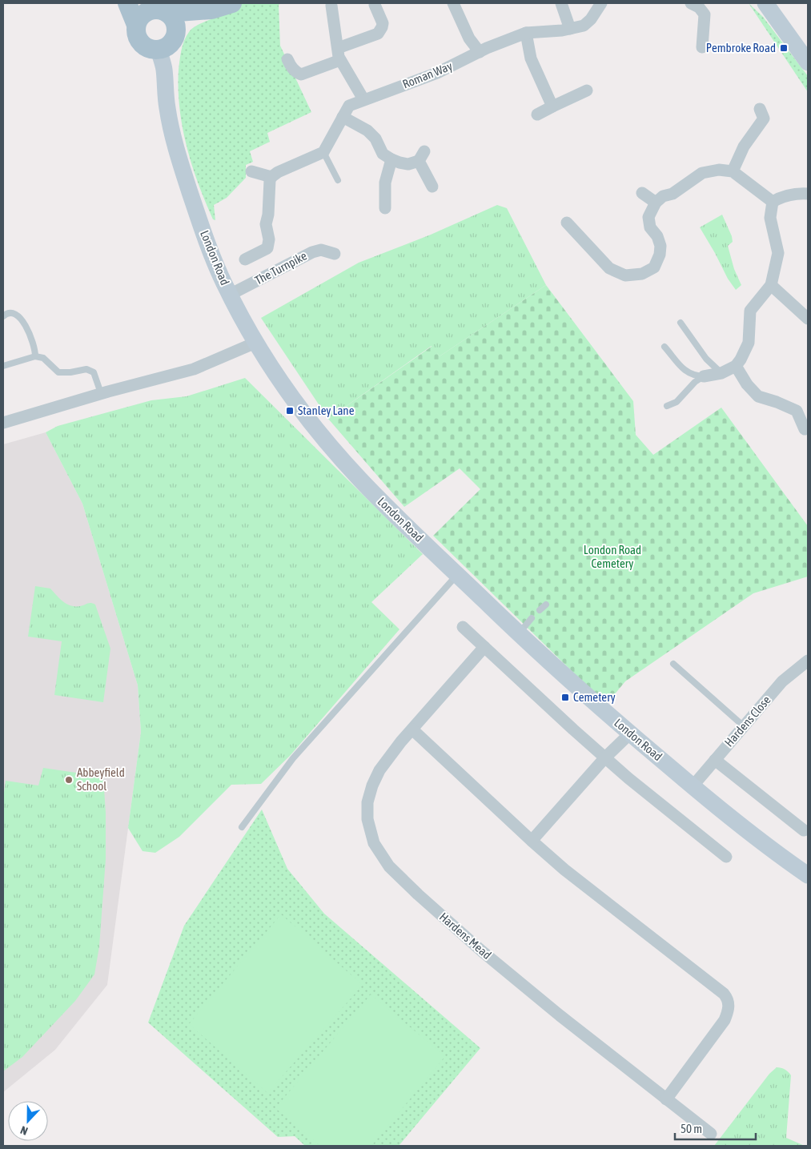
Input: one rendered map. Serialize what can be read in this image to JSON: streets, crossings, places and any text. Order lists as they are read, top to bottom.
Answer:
{
  "streets": {
    "street": [
      "Roman Way",
      "London Road",
      "The Turnpike",
      "Hardens Close",
      "Hardens Mead"
    ]
  },
  "crossings": [
    ["London Road", "The Turnpike"],
    ["London Road", "Hardens Close"]
  ],
  "parks": ["London Road Cemetery"],
  "places": {
    "transit": ["Pembroke Road", "Stanley Lane", "Cemetery"],
    "other": ["Abbeyfield School"]
  },
  "scale_bar": "50 m",
  "north": "bottom"
}
